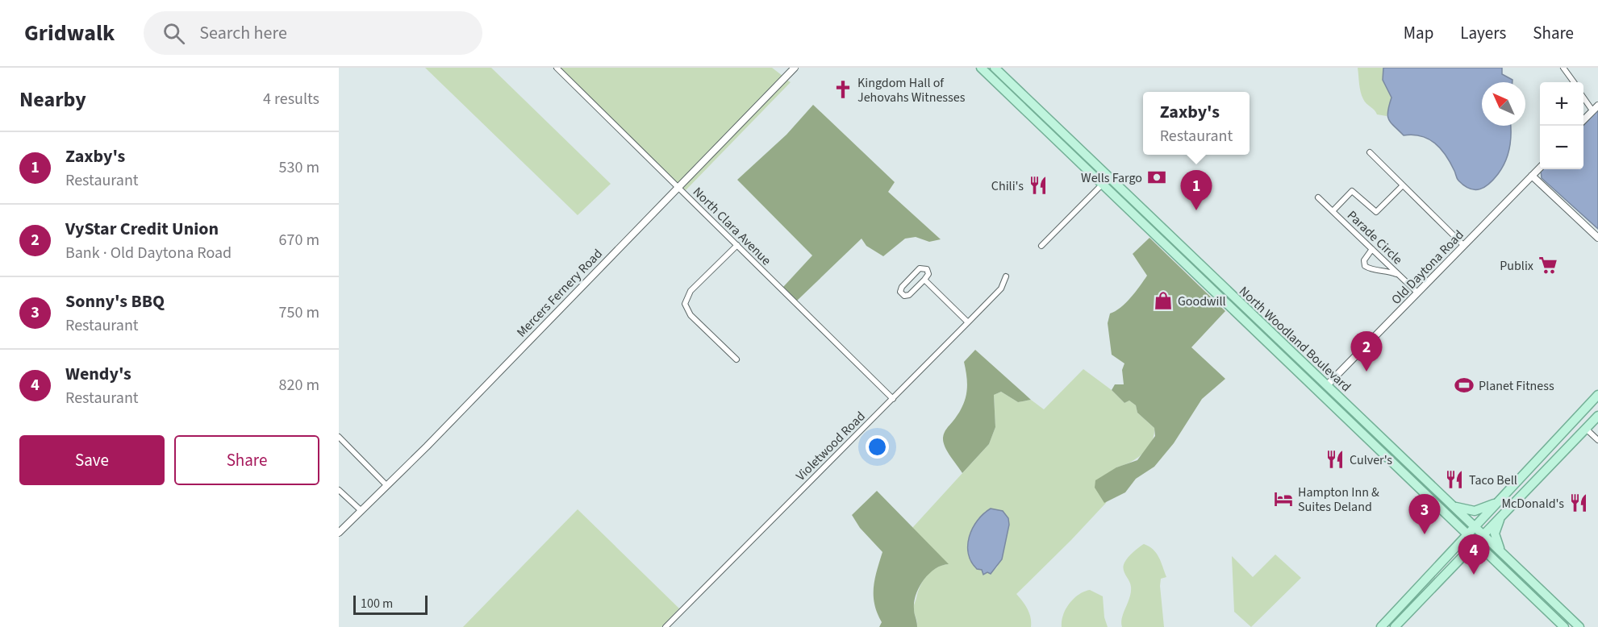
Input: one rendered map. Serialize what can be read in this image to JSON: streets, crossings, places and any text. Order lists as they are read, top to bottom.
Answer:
{
  "streets": {
    "main road": ["North Woodland Boulevard"],
    "street": [
      "North Clara Avenue",
      "Parade Circle",
      "Old Daytona Road",
      "Mercers Fernery Road",
      "Violetwood Road"
    ]
  },
  "crossings": [
    ["North Clara Avenue", "Mercers Fernery Road"],
    ["North Clara Avenue", "Violetwood Road"],
    ["Parade Circle", "Old Daytona Road"],
    ["Old Daytona Road", "North Woodland Boulevard"]
  ],
  "places": {
    "church": ["Kingdom Hall of Jehovahs Witnesses"],
    "bank": ["Wells Fargo"],
    "restaurant": [
      "Chili's",
      "Culver's",
      "Taco Bell",
      "McDonald's"
    ],
    "supermarket": ["Publix"],
    "shop": ["Goodwill"],
    "sports": ["Planet Fitness"],
    "hotel": ["Hampton Inn & Suites Deland"]
  },
  "scale_bar": "100 m",
  "north": "top left",
  "page": {
    "header": "Gridwalk",
    "search": "Search here",
    "nav": ["Map", "Layers", "Share"],
    "heading": ["Nearby", "4 results"],
    "map_buttons": ["+", "−"],
    "popup": ["Zaxby's", "Restaurant"],
    "list": [
      {
        "mark": "1",
        "name": "Zaxby's",
        "note": "Restaurant",
        "value": "530 m"
      },
      {
        "mark": "2",
        "name": "VyStar Credit Union",
        "note": "Bank · Old Daytona Road",
        "value": "670 m"
      },
      {
        "mark": "3",
        "name": "Sonny's BBQ",
        "note": "Restaurant",
        "value": "750 m"
      },
      {
        "mark": "4",
        "name": "Wendy's",
        "note": "Restaurant",
        "value": "820 m"
      }
    ],
    "pins": [
      "1",
      "2",
      "3",
      "4"
    ],
    "buttons": ["Save", "Share"],
    "scale": "100 m"
  }
}
